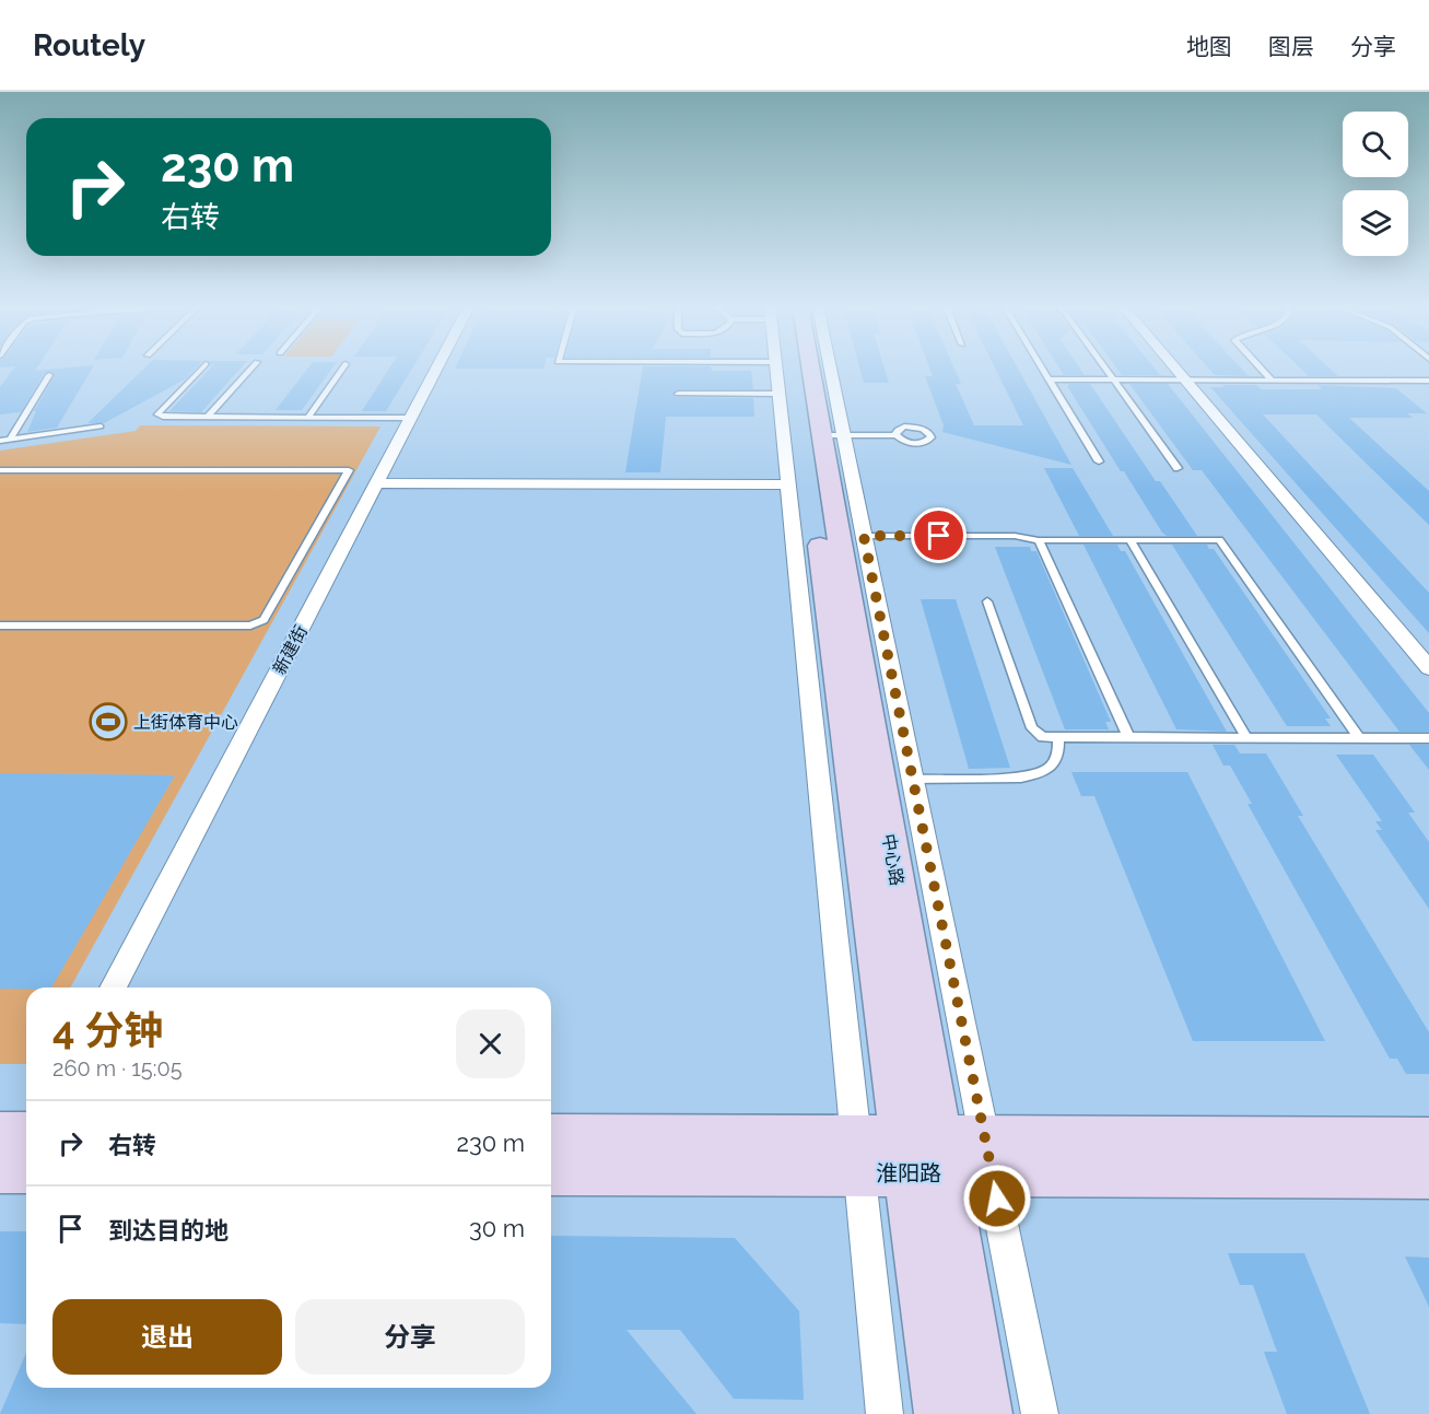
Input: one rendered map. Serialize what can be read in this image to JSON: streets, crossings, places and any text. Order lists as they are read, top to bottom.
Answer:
{
  "streets": {
    "main road": ["中心路", "淮阳路"],
    "street": ["新建街"]
  },
  "crossings": [
    ["中心路", "淮阳路"]
  ],
  "places": {
    "sports": ["上街体育中心"]
  },
  "page": {
    "header": "Routely",
    "nav": ["地图", "图层", "分享"],
    "turn": ["230 m", "右转"],
    "heading": ["4 分钟", "260 m · 15:05"],
    "list": [
      {
        "name": "右转",
        "value": "230 m"
      },
      {
        "name": "到达目的地",
        "value": "30 m"
      }
    ],
    "buttons": ["退出", "分享"]
  }
}
